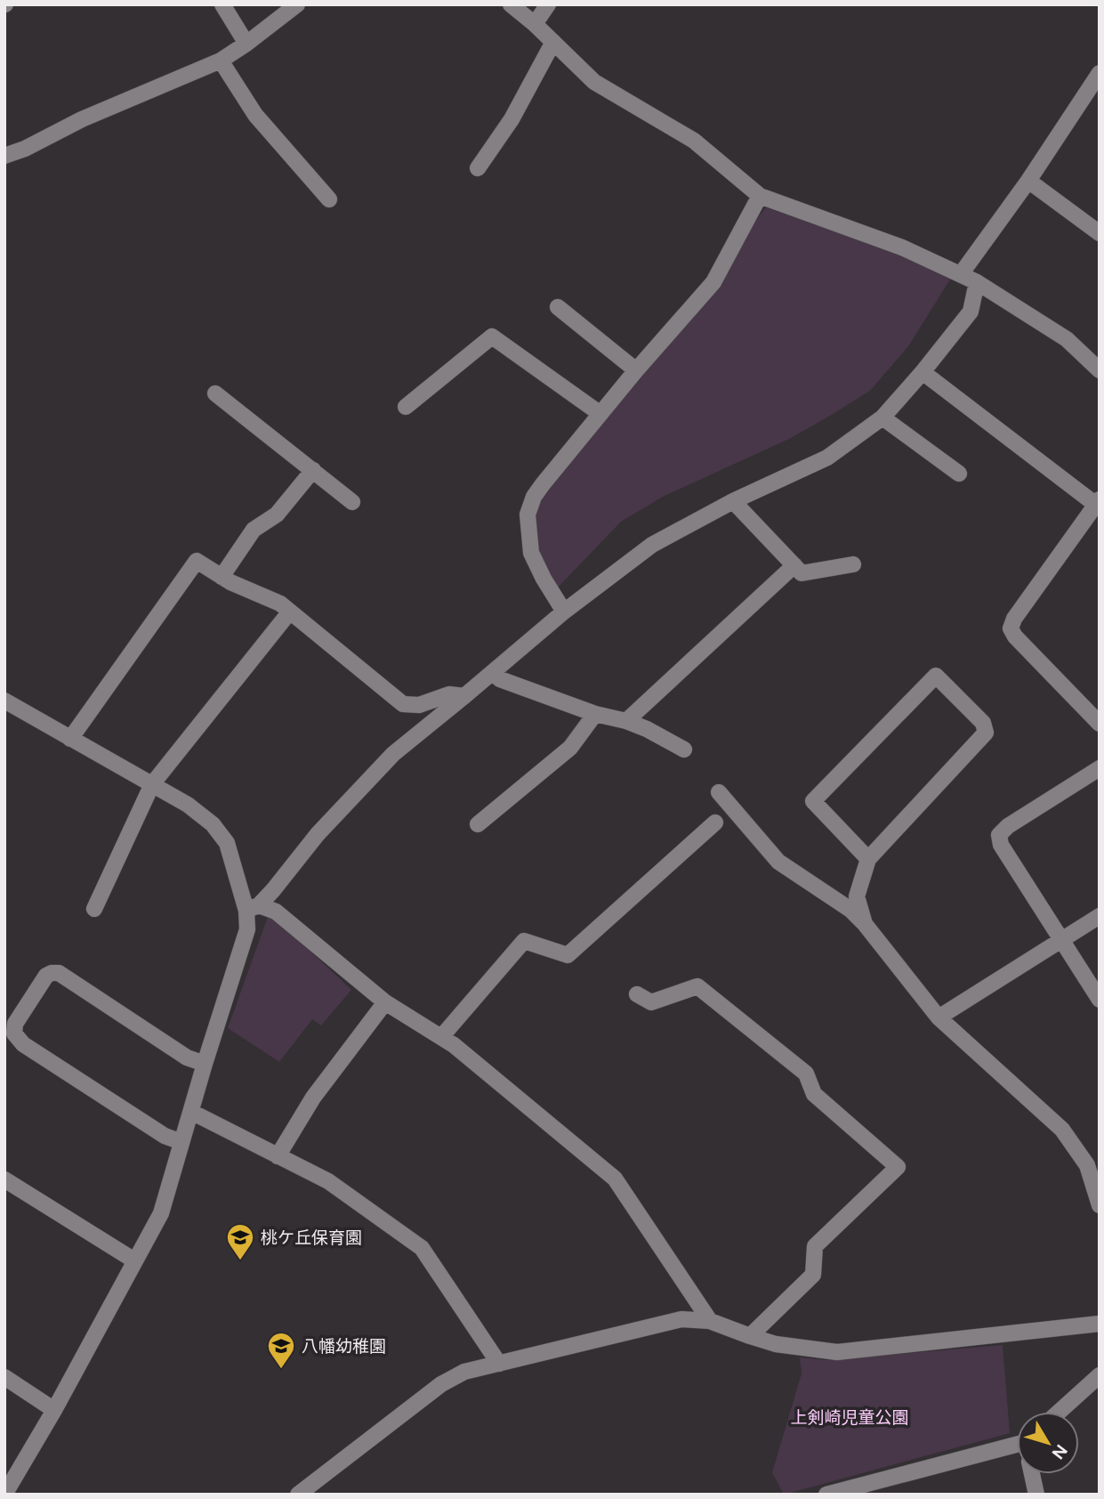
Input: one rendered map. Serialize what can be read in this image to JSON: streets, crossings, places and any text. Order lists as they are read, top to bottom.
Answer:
{
  "parks": ["上剣崎児童公園"],
  "places": {
    "school or university": ["桃ケ丘保育園", "八幡幼稚園"]
  },
  "north": "bottom right"
}
